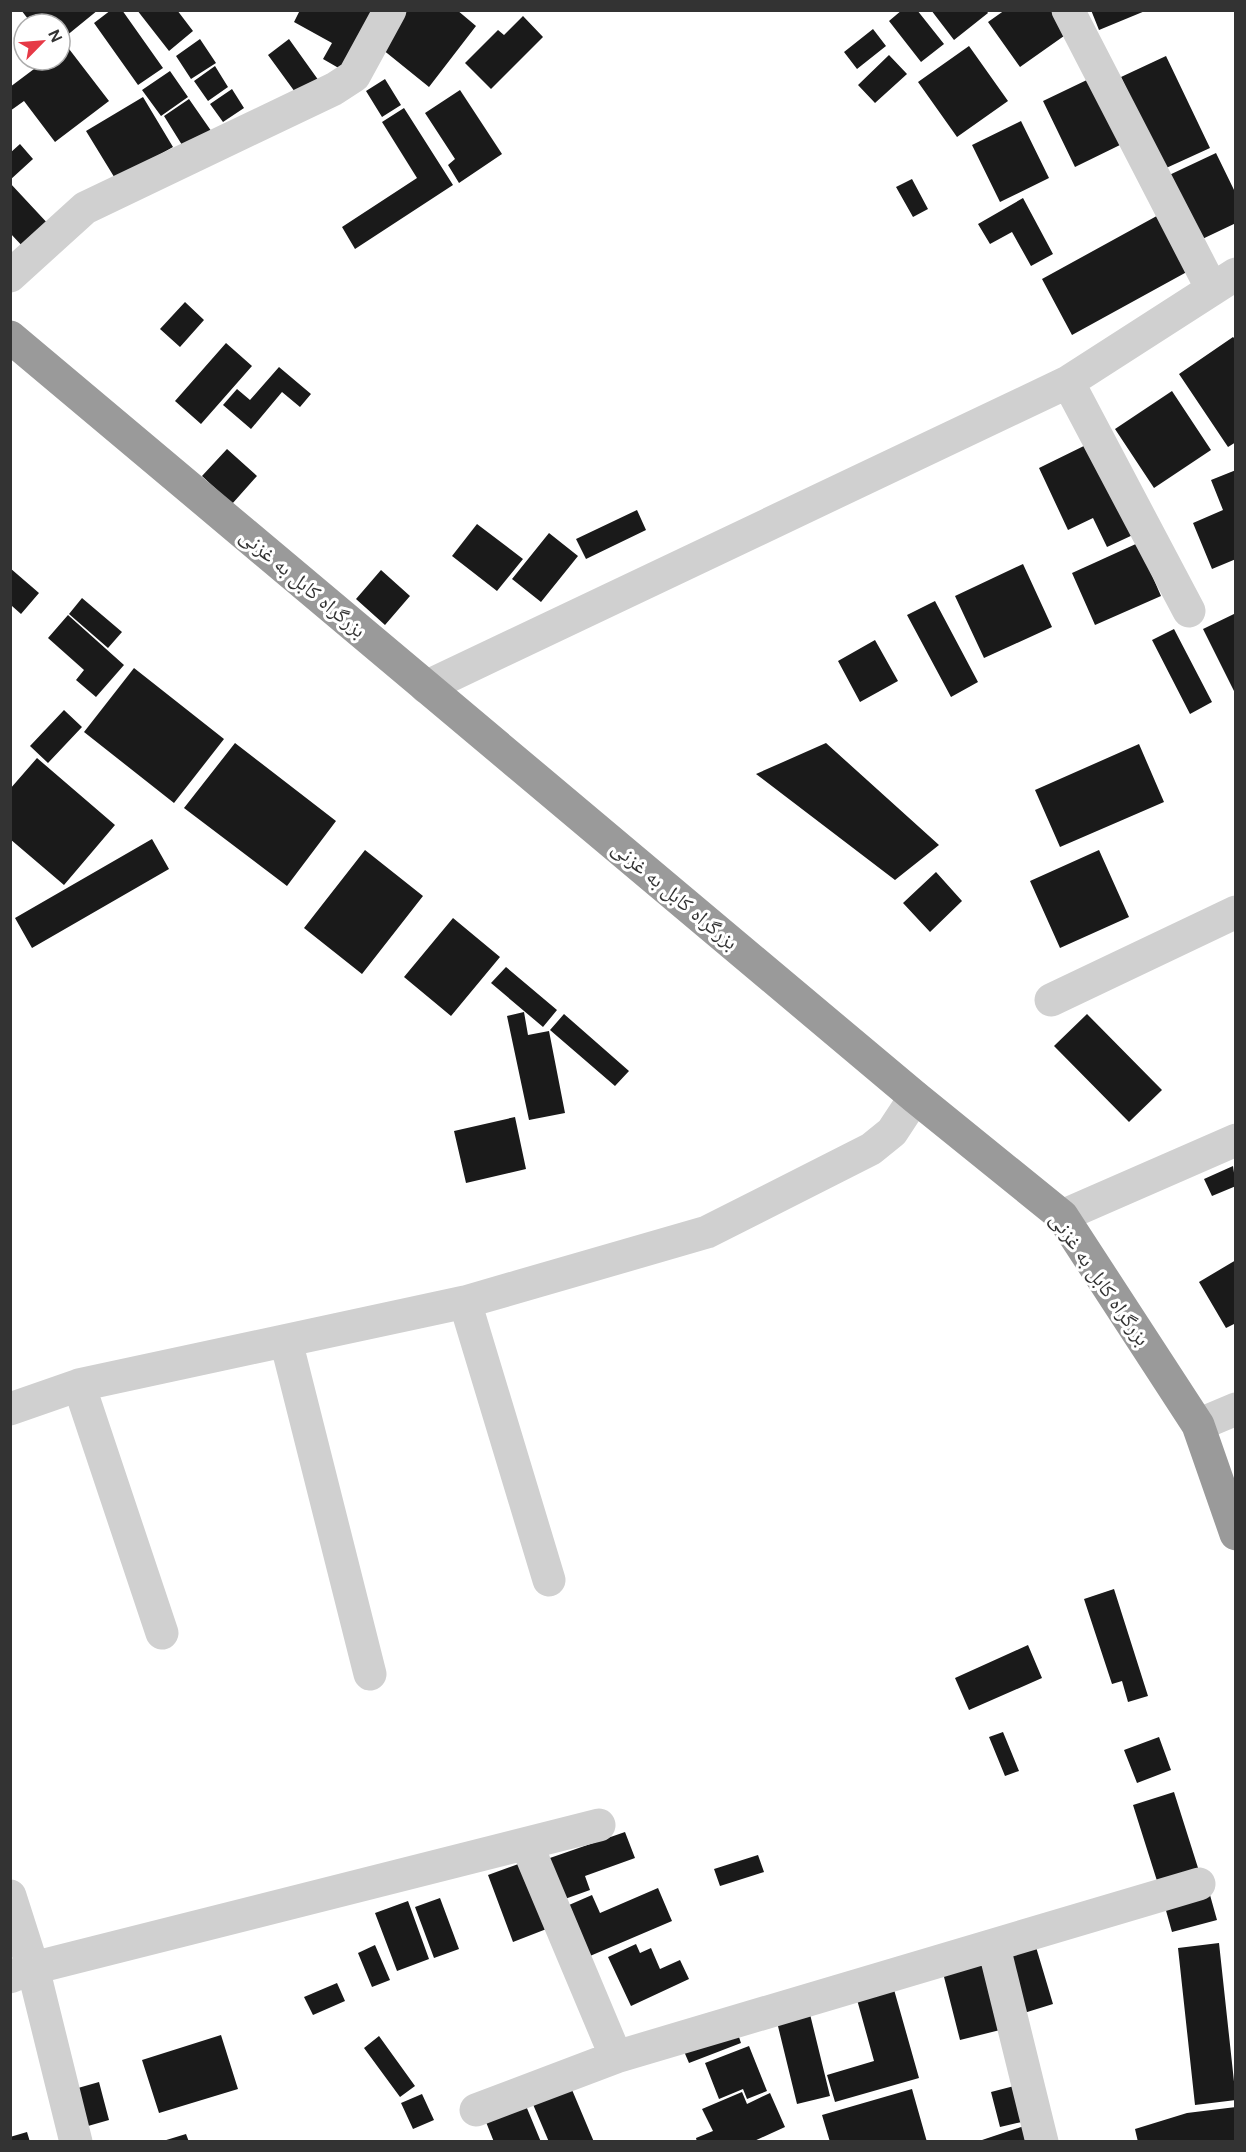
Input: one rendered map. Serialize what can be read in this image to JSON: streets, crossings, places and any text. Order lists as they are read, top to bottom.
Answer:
{
  "streets": {
    "highway": ["بزرگراه کابل به غزنی"]
  },
  "north": "top right"
}
